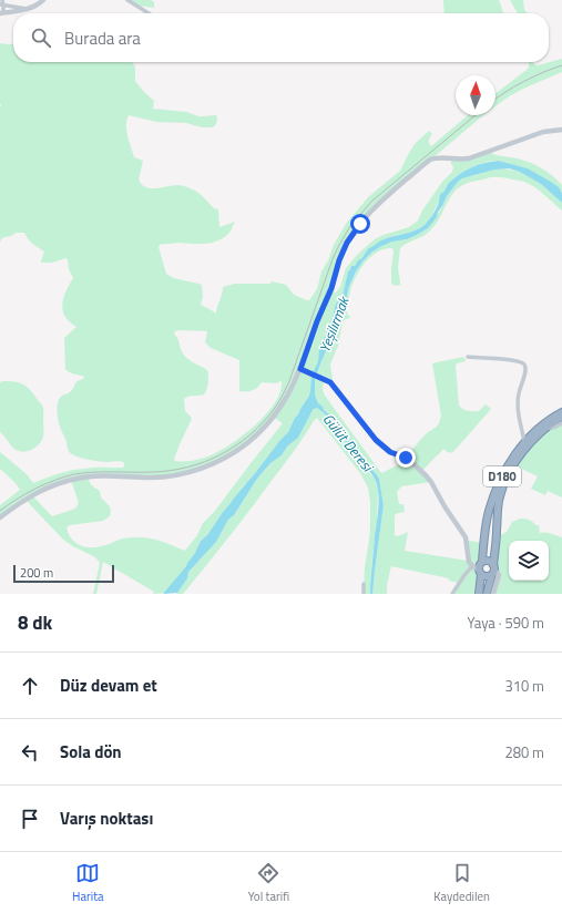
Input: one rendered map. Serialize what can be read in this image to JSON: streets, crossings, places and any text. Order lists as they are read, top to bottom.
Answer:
{
  "streets": {
    "highway": ["D180"]
  },
  "water": ["Yeşilırmak", "Gülüt Deresi"],
  "scale_bar": "200 m",
  "north": "top",
  "page": {
    "search": "Burada ara",
    "scale": "200 m",
    "heading": ["8 dk", "Yaya · 590 m"],
    "list": [
      ["Düz devam et", "310 m"],
      ["Sola dön", "280 m"],
      "Varış noktası"
    ],
    "nav": ["Harita", "Yol tarifi", "Kaydedilen"]
  }
}
